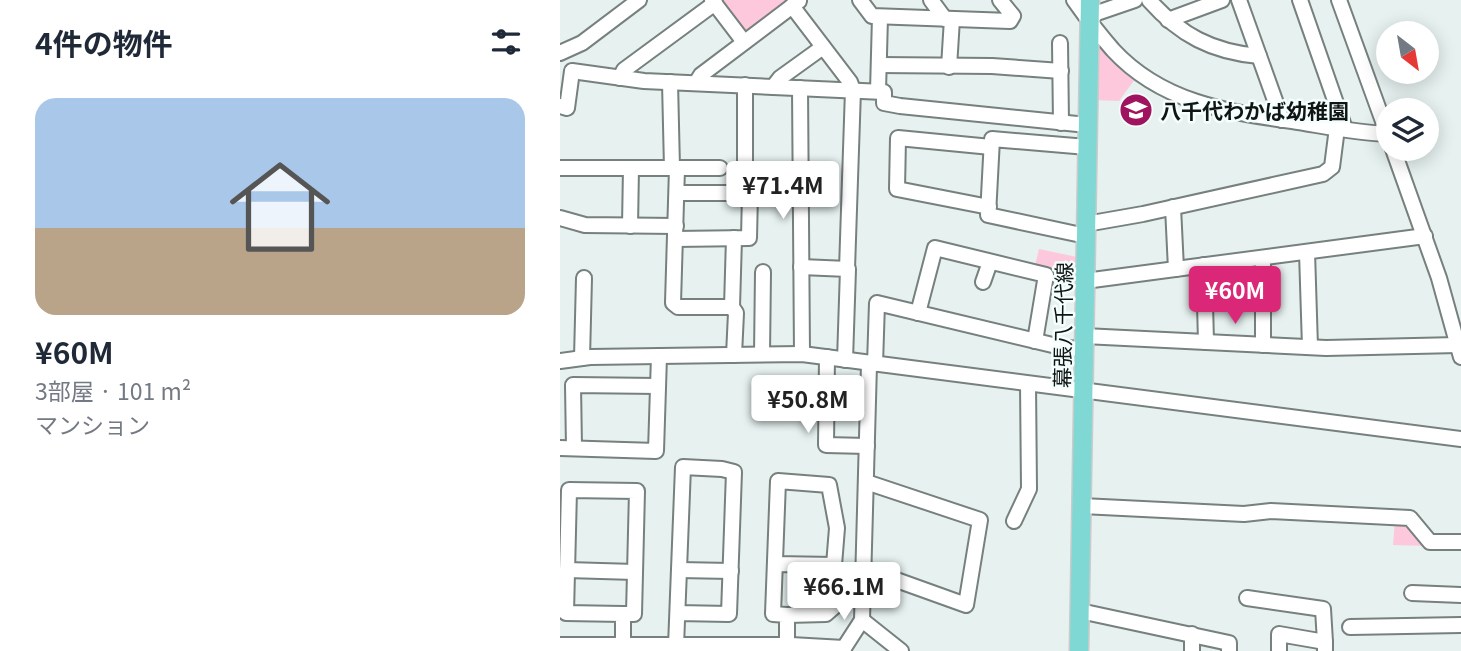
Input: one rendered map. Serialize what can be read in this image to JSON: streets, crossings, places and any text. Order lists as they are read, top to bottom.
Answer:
{
  "streets": {
    "main road": ["幕張八千代線"]
  },
  "places": {
    "school or university": ["八千代わかば幼稚園"]
  },
  "north": "bottom right",
  "page": {
    "heading": "4件の物件",
    "list": [
      {
        "name": "¥60M",
        "note": "3部屋 · 101 m² · マンション"
      }
    ],
    "price": [
      "¥71.4M",
      "¥60M",
      "¥50.8M",
      "¥66.1M"
    ]
  }
}
